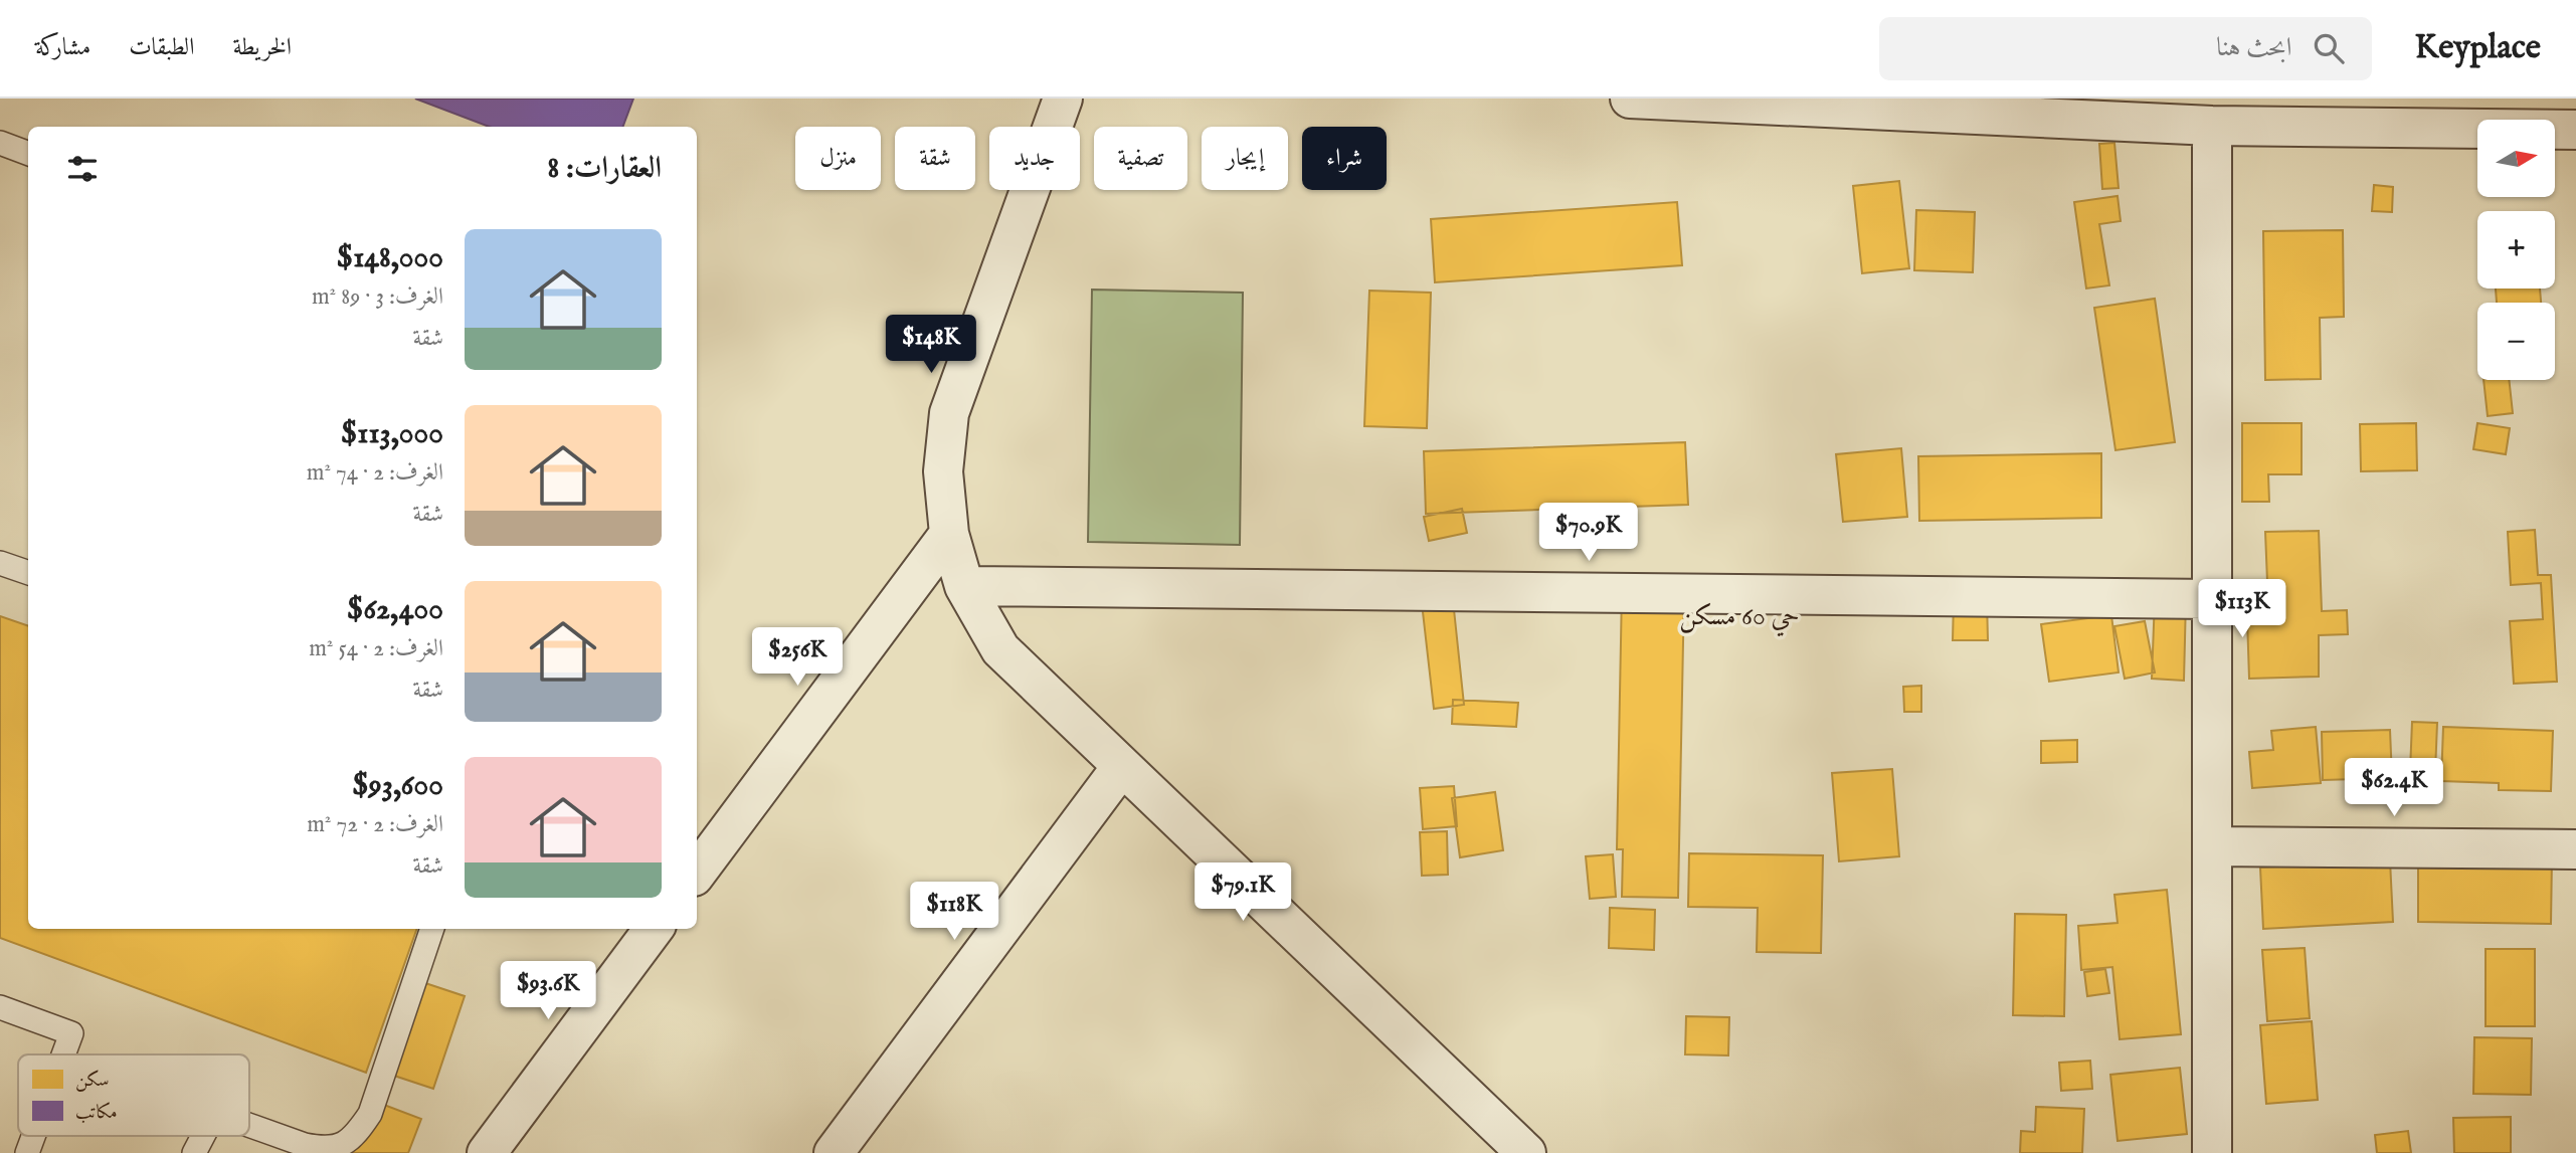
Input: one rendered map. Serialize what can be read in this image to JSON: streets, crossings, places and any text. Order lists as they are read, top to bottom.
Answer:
{
  "districts": ["حي 60 مسكن"],
  "legend": ["سكن", "مكاتب"],
  "north": "right",
  "page": {
    "header": "Keyplace",
    "search": "ابحث هنا",
    "nav": ["الخريطة", "الطبقات", "مشاركة"],
    "map_buttons": ["+", "−"],
    "chip": [
      "شراء",
      "إيجار",
      "تصفية",
      "جديد",
      "شقة",
      "منزل"
    ],
    "heading": "العقارات: 8",
    "list": [
      {
        "name": "$148,000",
        "note": "الغرف: 3 · 89 m² · شقة"
      },
      {
        "name": "$113,000",
        "note": "الغرف: 2 · 74 m² · شقة"
      },
      {
        "name": "$62,400",
        "note": "الغرف: 2 · 54 m² · شقة"
      },
      {
        "name": "$93,600",
        "note": "الغرف: 2 · 72 m² · شقة"
      }
    ],
    "price": [
      "$148K",
      "$70.9K",
      "$113K",
      "$256K",
      "$62.4K",
      "$79.1K",
      "$118K",
      "$93.6K"
    ]
  }
}
